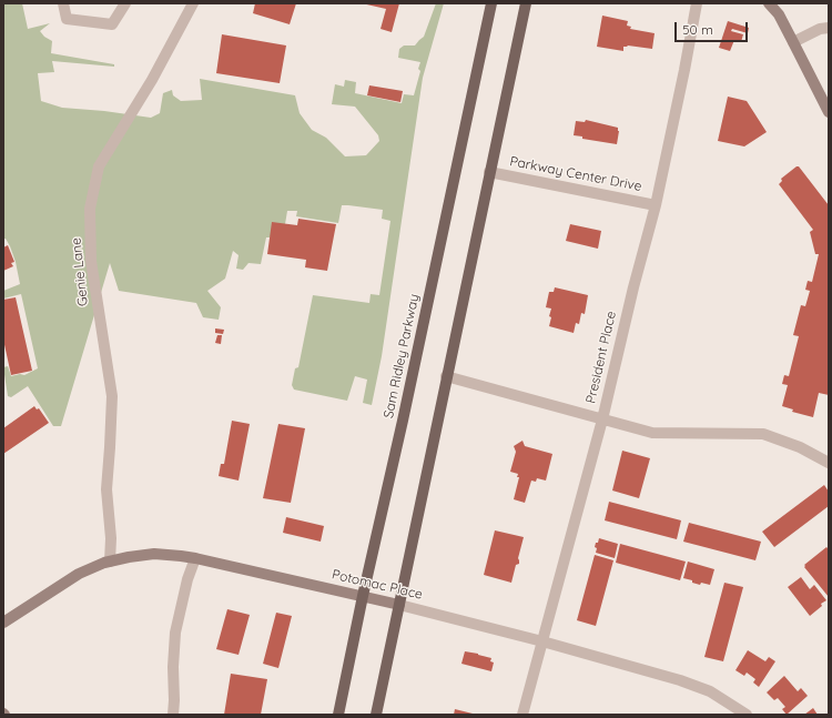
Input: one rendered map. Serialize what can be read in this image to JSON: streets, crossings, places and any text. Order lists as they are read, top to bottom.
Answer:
{
  "streets": {
    "main road": ["Sam Ridley Parkway"],
    "street": [
      "Parkway Center Drive",
      "Genie Lane",
      "President Place",
      "Potomac Place"
    ]
  },
  "crossings": [
    ["Parkway Center Drive", "President Place"],
    ["Genie Lane", "Potomac Place"],
    ["Sam Ridley Parkway", "Potomac Place"],
    ["President Place", "Potomac Place"]
  ],
  "scale_bar": "50 m"
}
